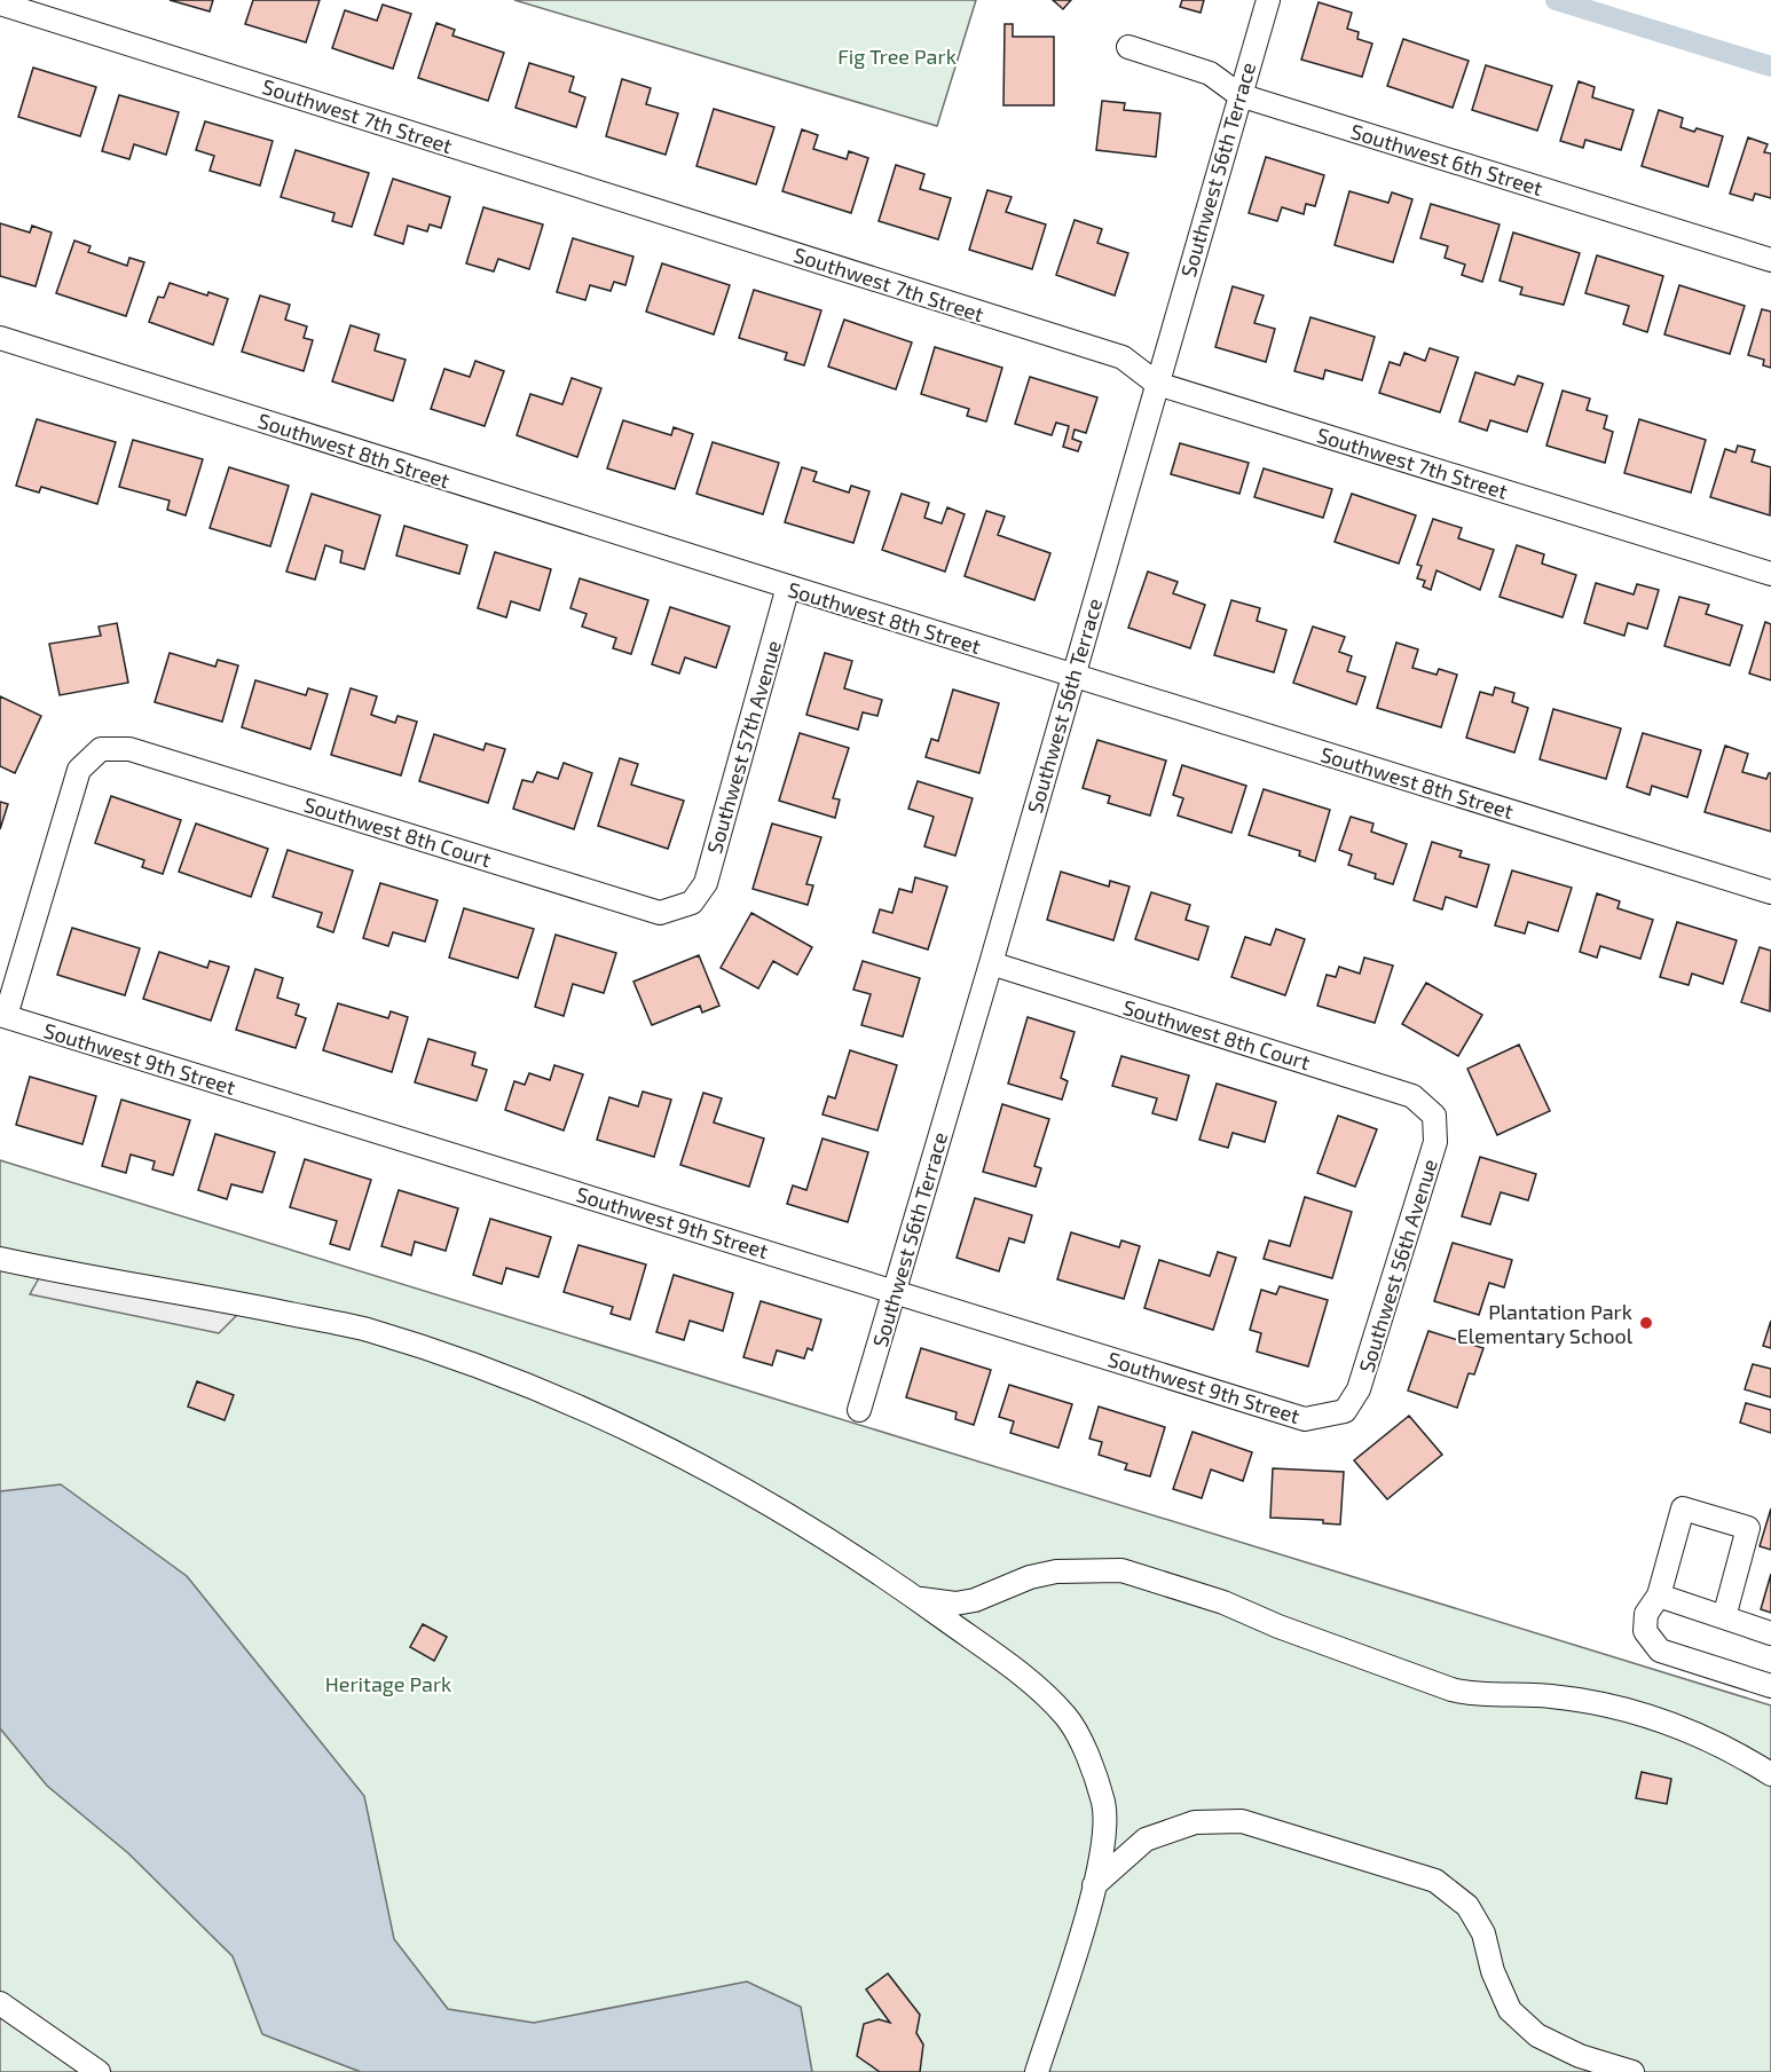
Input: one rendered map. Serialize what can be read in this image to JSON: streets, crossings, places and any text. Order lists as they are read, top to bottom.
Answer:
{
  "streets": {
    "street": [
      "Southwest 7th Street",
      "Southwest 6th Street",
      "Southwest 56th Terrace",
      "Southwest 8th Street",
      "Southwest 57th Avenue",
      "Southwest 8th Court",
      "Southwest 9th Street",
      "Southwest 56th Avenue"
    ]
  },
  "crossings": [
    ["Southwest 7th Street", "Southwest 56th Terrace"],
    ["Southwest 6th Street", "Southwest 56th Terrace"],
    ["Southwest 56th Terrace", "Southwest 8th Street"],
    ["Southwest 56th Terrace", "Southwest 8th Court"],
    ["Southwest 56th Terrace", "Southwest 9th Street"],
    ["Southwest 8th Street", "Southwest 57th Avenue"],
    ["Southwest 57th Avenue", "Southwest 8th Court"],
    ["Southwest 8th Court", "Southwest 9th Street"],
    ["Southwest 8th Court", "Southwest 56th Avenue"],
    ["Southwest 9th Street", "Southwest 56th Avenue"]
  ],
  "parks": ["Fig Tree Park", "Heritage Park"],
  "places": ["Plantation Park Elementary School"]
}
